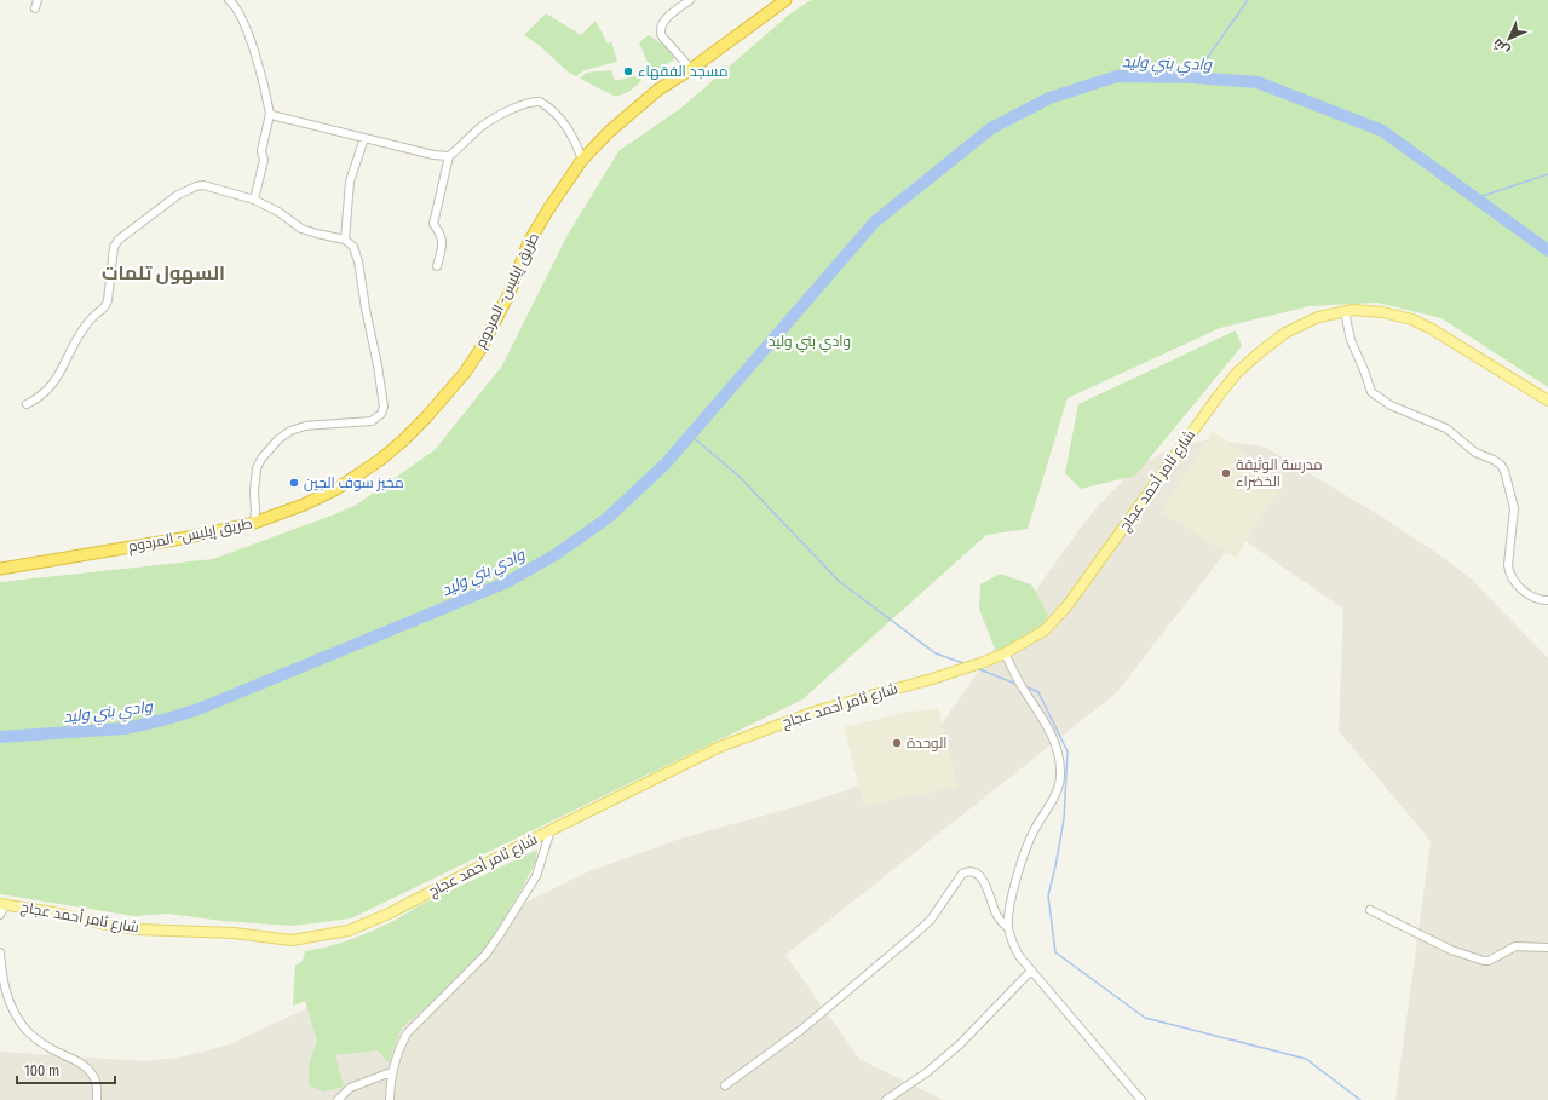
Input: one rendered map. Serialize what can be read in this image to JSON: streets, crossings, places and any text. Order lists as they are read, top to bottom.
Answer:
{
  "streets": {
    "highway": ["طريق إيليس- المردوم"],
    "main road": ["شارع ثامر أحمد عجاج"]
  },
  "districts": ["السهول تلمات"],
  "water": ["وادي بني وليد"],
  "parks": ["وادي بني وليد"],
  "places": [
    "مسجد الفقهاء",
    "مدرسة الوثيقة الخضراء",
    "مخبز سوف الجين",
    "الوحدة"
  ],
  "scale_bar": "100 m",
  "north": "bottom left"
}
